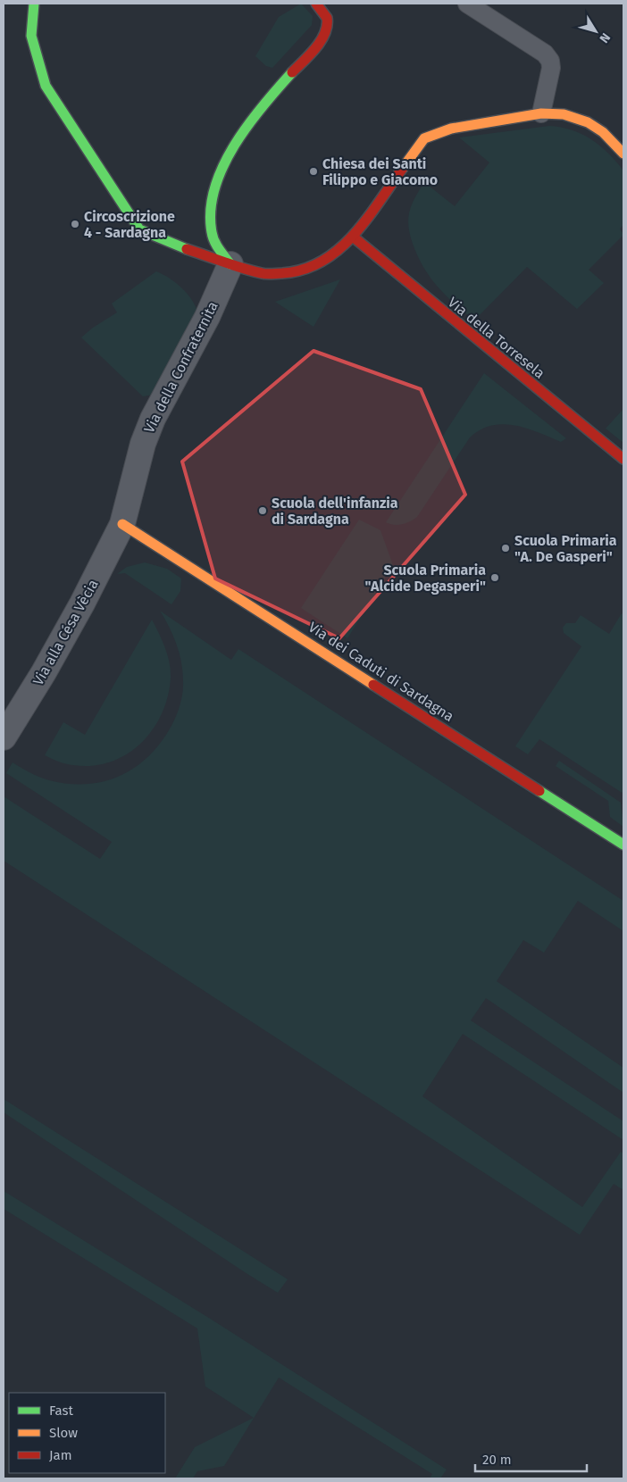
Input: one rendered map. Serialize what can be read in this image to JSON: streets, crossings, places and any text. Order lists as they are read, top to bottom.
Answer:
{
  "streets": {
    "street": [
      "Via della Torresela",
      "Via della Confraternita",
      "Via alla Césa Vècia",
      "Via dei Caduti di Sardagna"
    ]
  },
  "crossings": [
    ["Via della Confraternita", "Via alla Césa Vècia"],
    ["Via della Confraternita", "Via dei Caduti di Sardagna"],
    ["Via alla Césa Vècia", "Via dei Caduti di Sardagna"]
  ],
  "places": [
    "Chiesa dei Santi Filippo e Giacomo",
    "Circoscrizione 4 - Sardagna",
    "Scuola dell'infanzia di Sardagna",
    "Scuola Primaria \"A. De Gasperi\"",
    "Scuola Primaria \"Alcide Degasperi\""
  ],
  "legend": ["Fast", "Slow", "Jam"],
  "scale_bar": "20 m",
  "north": "bottom right"
}
